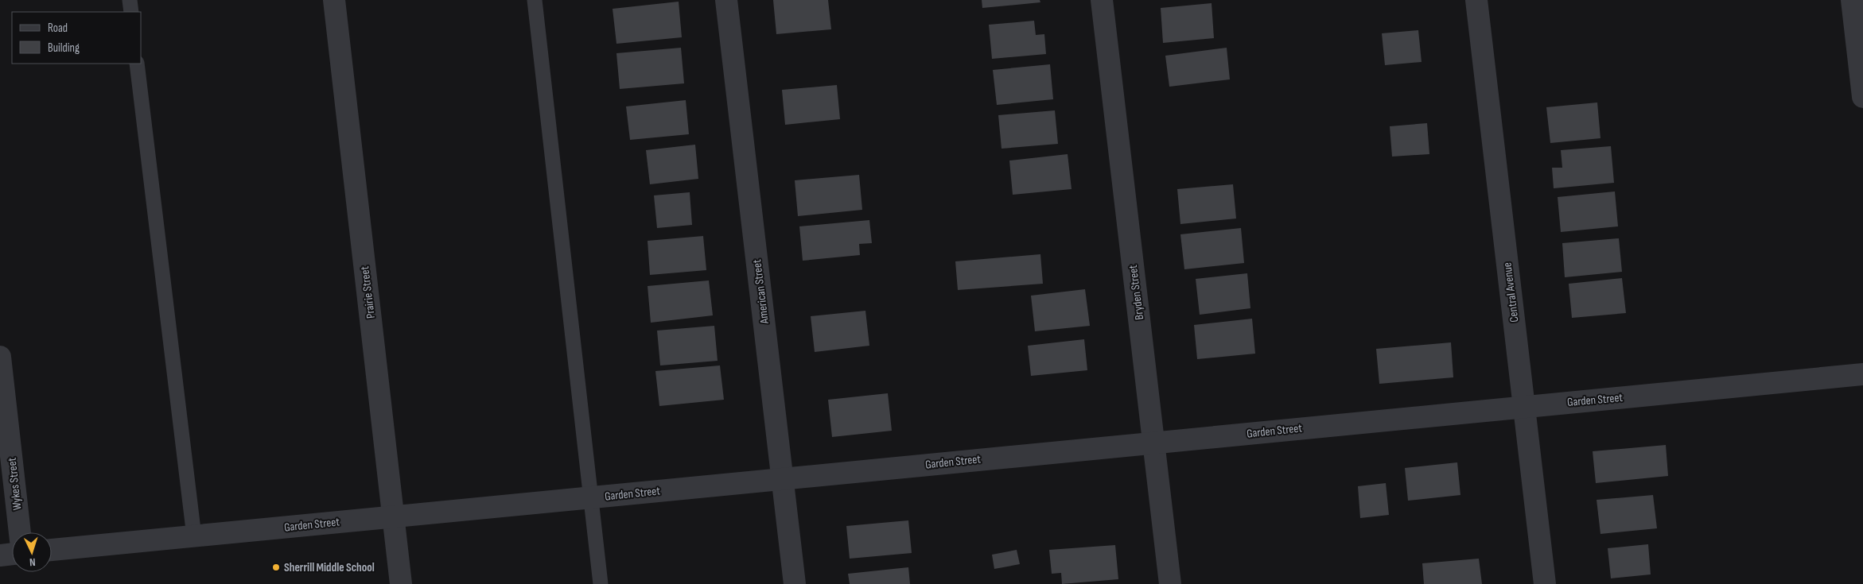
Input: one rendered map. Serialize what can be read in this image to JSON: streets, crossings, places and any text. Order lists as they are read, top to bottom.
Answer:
{
  "streets": {
    "street": [
      "American Street",
      "Prairie Street",
      "Bryden Street",
      "Central Avenue",
      "Garden Street",
      "Wykes Street"
    ]
  },
  "crossings": [
    ["American Street", "Garden Street"],
    ["Prairie Street", "Garden Street"],
    ["Bryden Street", "Garden Street"],
    ["Central Avenue", "Garden Street"]
  ],
  "places": ["Sherrill Middle School"],
  "legend": ["Road", "Building"],
  "north": "bottom"
}
